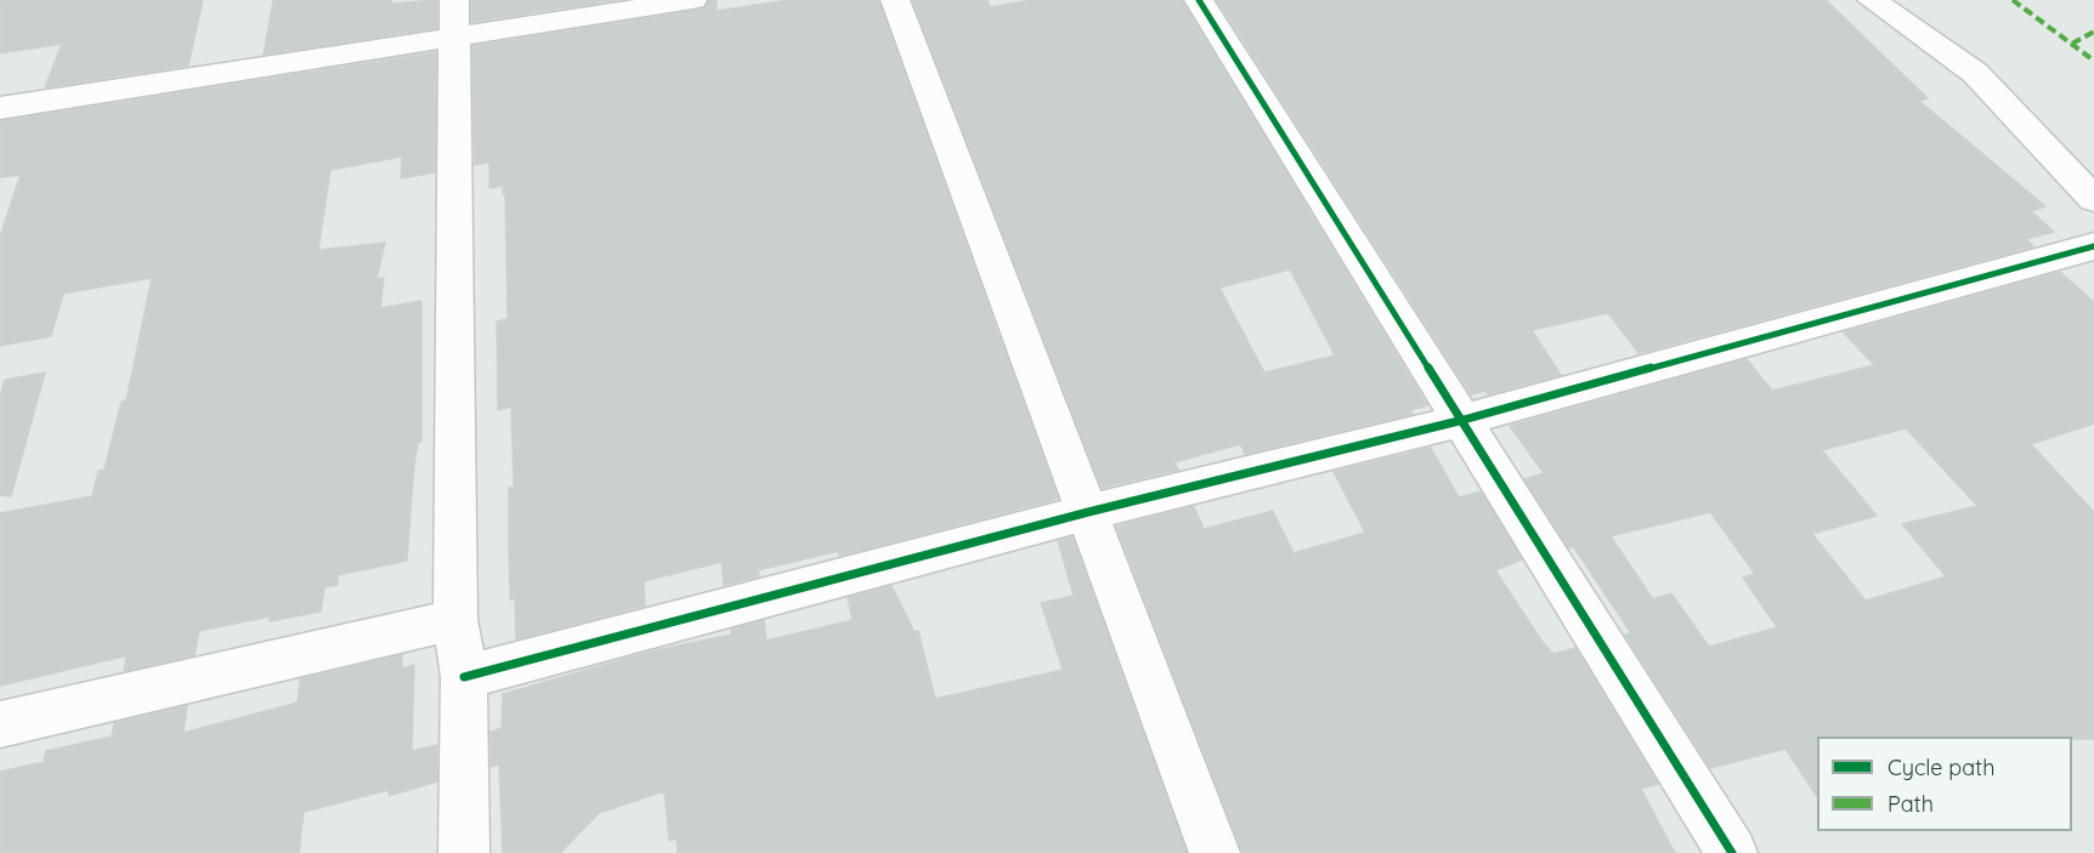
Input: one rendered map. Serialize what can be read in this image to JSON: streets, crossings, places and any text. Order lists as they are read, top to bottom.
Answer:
{
  "legend": ["Cycle path", "Path"]
}
